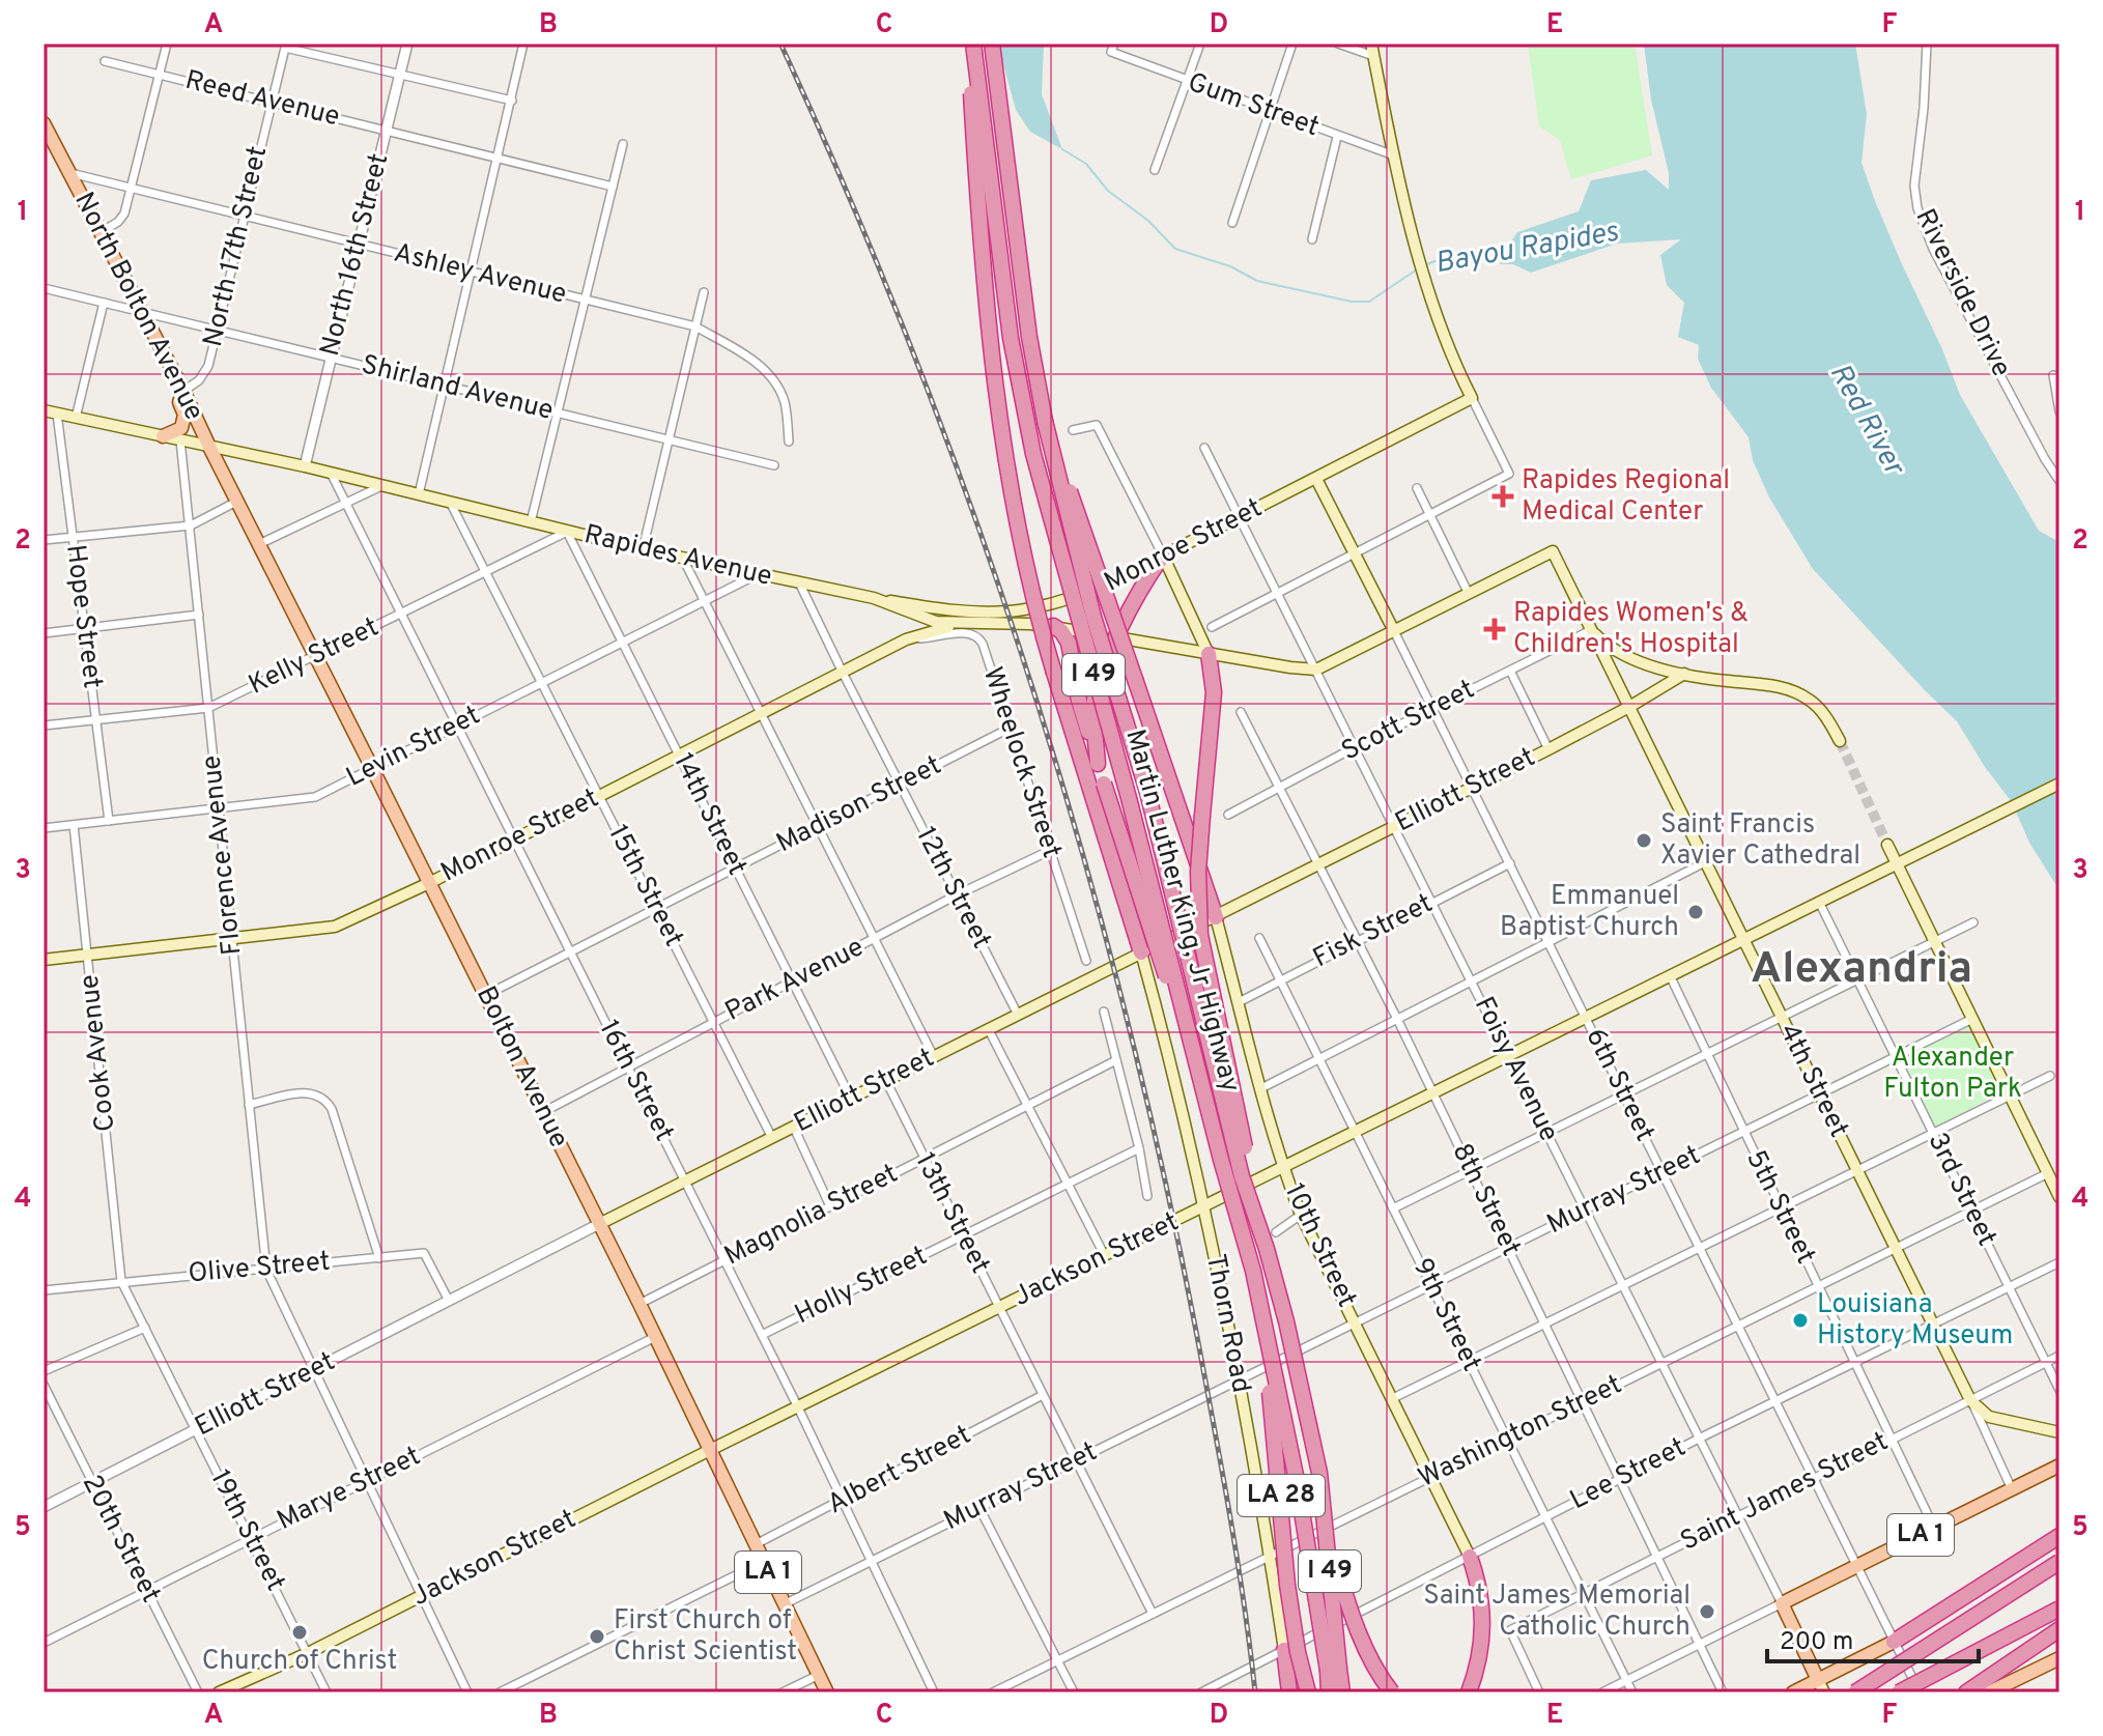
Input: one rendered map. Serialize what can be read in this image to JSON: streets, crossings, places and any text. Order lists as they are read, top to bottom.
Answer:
{
  "streets": {
    "highway": ["I 49", "Martin Luther King, Jr Highway", "LA 28"],
    "main road": [
      "North Bolton Avenue",
      "Monroe Street",
      "Rapides Avenue",
      "Elliott Street",
      "Bolton Avenue",
      "Foisy Avenue",
      "4th Street",
      "6th Street",
      "10th Street",
      "Jackson Street",
      "Thorn Road",
      "LA 1"
    ],
    "street": [
      "Reed Avenue",
      "Gum Street",
      "North 17th Street",
      "North 16th Street",
      "Ashley Avenue",
      "Riverside Drive",
      "Shirland Avenue",
      "Hope Street",
      "Kelly Street",
      "Scott Street",
      "Levin Street",
      "Wheelock Street",
      "Madison Street",
      "14th Street",
      "Florence Avenue",
      "15th Street",
      "12th Street",
      "Fisk Street",
      "Park Avenue",
      "Cook Avenue",
      "16th Street",
      "3rd Street",
      "Murray Street",
      "8th Street",
      "5th Street",
      "13th Street",
      "Magnolia Street",
      "Olive Street",
      "Holly Street",
      "9th Street",
      "Washington Street",
      "Albert Street",
      "Lee Street",
      "Marye Street",
      "Saint James Street",
      "19th Street",
      "20th Street"
    ]
  },
  "crossings": [
    ["Reed Avenue", "North 17th Street"],
    ["Reed Avenue", "North 16th Street"],
    ["North 17th Street", "Ashley Avenue"],
    ["North 17th Street", "North Bolton Avenue"],
    ["North 17th Street", "Shirland Avenue"],
    ["North 16th Street", "Ashley Avenue"],
    ["North 16th Street", "Shirland Avenue"],
    ["North 16th Street", "Rapides Avenue"],
    ["Ashley Avenue", "North Bolton Avenue"],
    ["North Bolton Avenue", "Shirland Avenue"],
    ["North Bolton Avenue", "Rapides Avenue"],
    ["North Bolton Avenue", "Bolton Avenue"],
    ["Monroe Street", "Rapides Avenue"],
    ["Monroe Street", "Wheelock Street"],
    ["Monroe Street", "14th Street"],
    ["Monroe Street", "Florence Avenue"],
    ["Monroe Street", "15th Street"],
    ["Monroe Street", "12th Street"],
    ["Monroe Street", "Cook Avenue"],
    ["Monroe Street", "Bolton Avenue"],
    ["Monroe Street", "Foisy Avenue"],
    ["Monroe Street", "16th Street"],
    ["Monroe Street", "6th Street"],
    ["Rapides Avenue", "Hope Street"],
    ["Rapides Avenue", "Kelly Street"],
    ["Rapides Avenue", "Levin Street"],
    ["Rapides Avenue", "14th Street"],
    ["Rapides Avenue", "Florence Avenue"],
    ["Rapides Avenue", "15th Street"],
    ["Rapides Avenue", "12th Street"],
    ["Rapides Avenue", "Bolton Avenue"],
    ["Rapides Avenue", "Foisy Avenue"],
    ["Rapides Avenue", "16th Street"],
    ["Hope Street", "Kelly Street"],
    ["Hope Street", "Levin Street"],
    ["Kelly Street", "14th Street"],
    ["Kelly Street", "Florence Avenue"],
    ["Kelly Street", "15th Street"],
    ["Kelly Street", "Bolton Avenue"],
    ["Kelly Street", "16th Street"],
    ["Scott Street", "Foisy Avenue"],
    ["Scott Street", "4th Street"],
    ["Scott Street", "6th Street"],
    ["Scott Street", "8th Street"],
    ["Levin Street", "14th Street"],
    ["Levin Street", "Florence Avenue"],
    ["Levin Street", "15th Street"],
    ["Levin Street", "Cook Avenue"],
    ["Levin Street", "Bolton Avenue"],
    ["Levin Street", "16th Street"],
    ["Wheelock Street", "Madison Street"],
    ["Wheelock Street", "Park Avenue"],
    ["Elliott Street", "14th Street"],
    ["Elliott Street", "Florence Avenue"],
    ["Elliott Street", "15th Street"],
    ["Elliott Street", "12th Street"],
    ["Elliott Street", "Bolton Avenue"],
    ["Elliott Street", "Foisy Avenue"],
    ["Elliott Street", "16th Street"],
    ["Elliott Street", "4th Street"],
    ["Elliott Street", "6th Street"],
    ["Elliott Street", "8th Street"],
    ["Elliott Street", "13th Street"],
    ["Elliott Street", "10th Street"],
    ["Elliott Street", "Olive Street"],
    ["Elliott Street", "Thorn Road"],
    ["Elliott Street", "19th Street"],
    ["Elliott Street", "20th Street"],
    ["Madison Street", "14th Street"],
    ["Madison Street", "15th Street"],
    ["Madison Street", "12th Street"],
    ["Madison Street", "Bolton Avenue"],
    ["Madison Street", "16th Street"],
    ["14th Street", "Park Avenue"],
    ["Florence Avenue", "Jackson Street"],
    ["Florence Avenue", "Olive Street"],
    ["Florence Avenue", "Marye Street"],
    ["15th Street", "Park Avenue"],
    ["12th Street", "Park Avenue"],
    ["Martin Luther King, Jr Highway", "LA 28"],
    ["Fisk Street", "Foisy Avenue"],
    ["Fisk Street", "6th Street"],
    ["Fisk Street", "8th Street"],
    ["Fisk Street", "10th Street"],
    ["Fisk Street", "9th Street"],
    ["Park Avenue", "Bolton Avenue"],
    ["Park Avenue", "16th Street"],
    ["Cook Avenue", "Olive Street"],
    ["Cook Avenue", "19th Street"],
    ["Bolton Avenue", "Murray Street"],
    ["Bolton Avenue", "Magnolia Street"],
    ["Bolton Avenue", "Jackson Street"],
    ["Bolton Avenue", "Albert Street"],
    ["Bolton Avenue", "Marye Street"],
    ["Foisy Avenue", "Murray Street"],
    ["Foisy Avenue", "Jackson Street"],
    ["Foisy Avenue", "Washington Street"],
    ["Foisy Avenue", "Lee Street"],
    ["Foisy Avenue", "Saint James Street"],
    ["Foisy Avenue", "LA 1"],
    ["16th Street", "Murray Street"],
    ["16th Street", "Magnolia Street"],
    ["16th Street", "Jackson Street"],
    ["16th Street", "Holly Street"],
    ["16th Street", "Albert Street"],
    ["4th Street", "Murray Street"],
    ["4th Street", "Jackson Street"],
    ["4th Street", "Washington Street"],
    ["4th Street", "Lee Street"],
    ["4th Street", "Saint James Street"],
    ["4th Street", "LA 1"],
    ["6th Street", "Murray Street"],
    ["6th Street", "Jackson Street"],
    ["6th Street", "Washington Street"],
    ["6th Street", "Lee Street"],
    ["6th Street", "Saint James Street"],
    ["6th Street", "LA 1"],
    ["3rd Street", "Murray Street"],
    ["3rd Street", "Jackson Street"],
    ["3rd Street", "Washington Street"],
    ["3rd Street", "Lee Street"],
    ["3rd Street", "Saint James Street"],
    ["Murray Street", "8th Street"],
    ["Murray Street", "5th Street"],
    ["Murray Street", "13th Street"],
    ["Murray Street", "10th Street"],
    ["Murray Street", "9th Street"],
    ["Murray Street", "Thorn Road"],
    ["8th Street", "Jackson Street"],
    ["8th Street", "Washington Street"],
    ["8th Street", "Lee Street"],
    ["8th Street", "Saint James Street"],
    ["5th Street", "Jackson Street"],
    ["5th Street", "Washington Street"],
    ["5th Street", "Lee Street"],
    ["5th Street", "Saint James Street"],
    ["5th Street", "LA 1"],
    ["13th Street", "Magnolia Street"],
    ["13th Street", "Jackson Street"],
    ["13th Street", "Holly Street"],
    ["13th Street", "Washington Street"],
    ["13th Street", "Albert Street"],
    ["10th Street", "Jackson Street"],
    ["10th Street", "Washington Street"],
    ["10th Street", "Lee Street"],
    ["Jackson Street", "9th Street"],
    ["Jackson Street", "Thorn Road"],
    ["Jackson Street", "19th Street"],
    ["Olive Street", "19th Street"],
    ["9th Street", "Washington Street"],
    ["9th Street", "Lee Street"],
    ["9th Street", "Saint James Street"],
    ["Thorn Road", "Washington Street"],
    ["Thorn Road", "Lee Street"],
    ["Marye Street", "19th Street"],
    ["Marye Street", "20th Street"]
  ],
  "districts": ["Alexandria"],
  "water": ["Bayou Rapides", "Red River"],
  "parks": ["Alexander Fulton Park"],
  "places": {
    "health": ["Rapides Regional Medical Center", "Rapides Women's & Children's Hospital"],
    "other": [
      "Saint Francis Xavier Cathedral",
      "Emmanuel Baptist Church",
      "Louisiana History Museum",
      "Saint James Memorial Catholic Church",
      "Church of Christ",
      "First Church of Christ Scientist"
    ]
  },
  "scale_bar": "200 m",
  "grid": {
    "columns": [
      "A",
      "B",
      "C",
      "D",
      "E",
      "F"
    ],
    "rows": [
      "1",
      "2",
      "3",
      "4",
      "5"
    ]
  }
}
